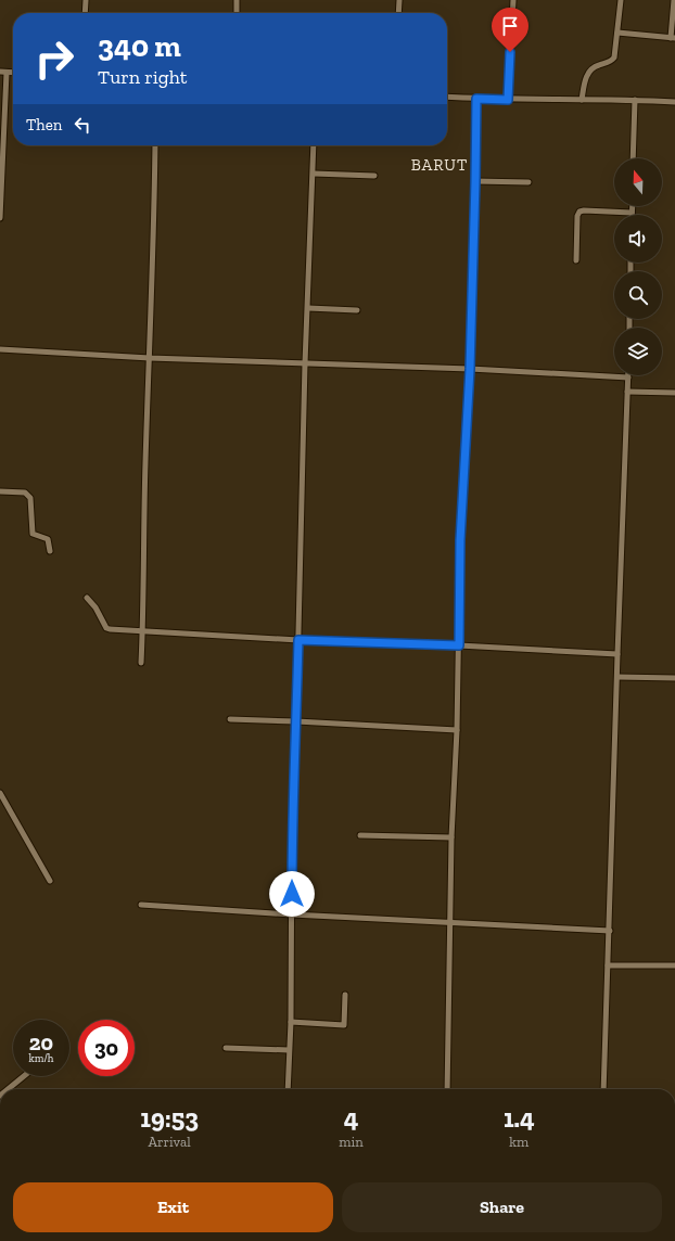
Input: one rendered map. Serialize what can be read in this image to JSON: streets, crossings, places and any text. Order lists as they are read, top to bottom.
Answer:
{
  "districts": ["BARUT"],
  "north": "top",
  "page": {
    "turn": ["340 m", "Turn right"],
    "then": "Then",
    "speed": "20 km/h",
    "limit": "30",
    "eta": [
      "19:53",
      "Arrival",
      "4",
      "min",
      "1.4",
      "km"
    ],
    "buttons": ["Exit", "Share"]
  }
}
